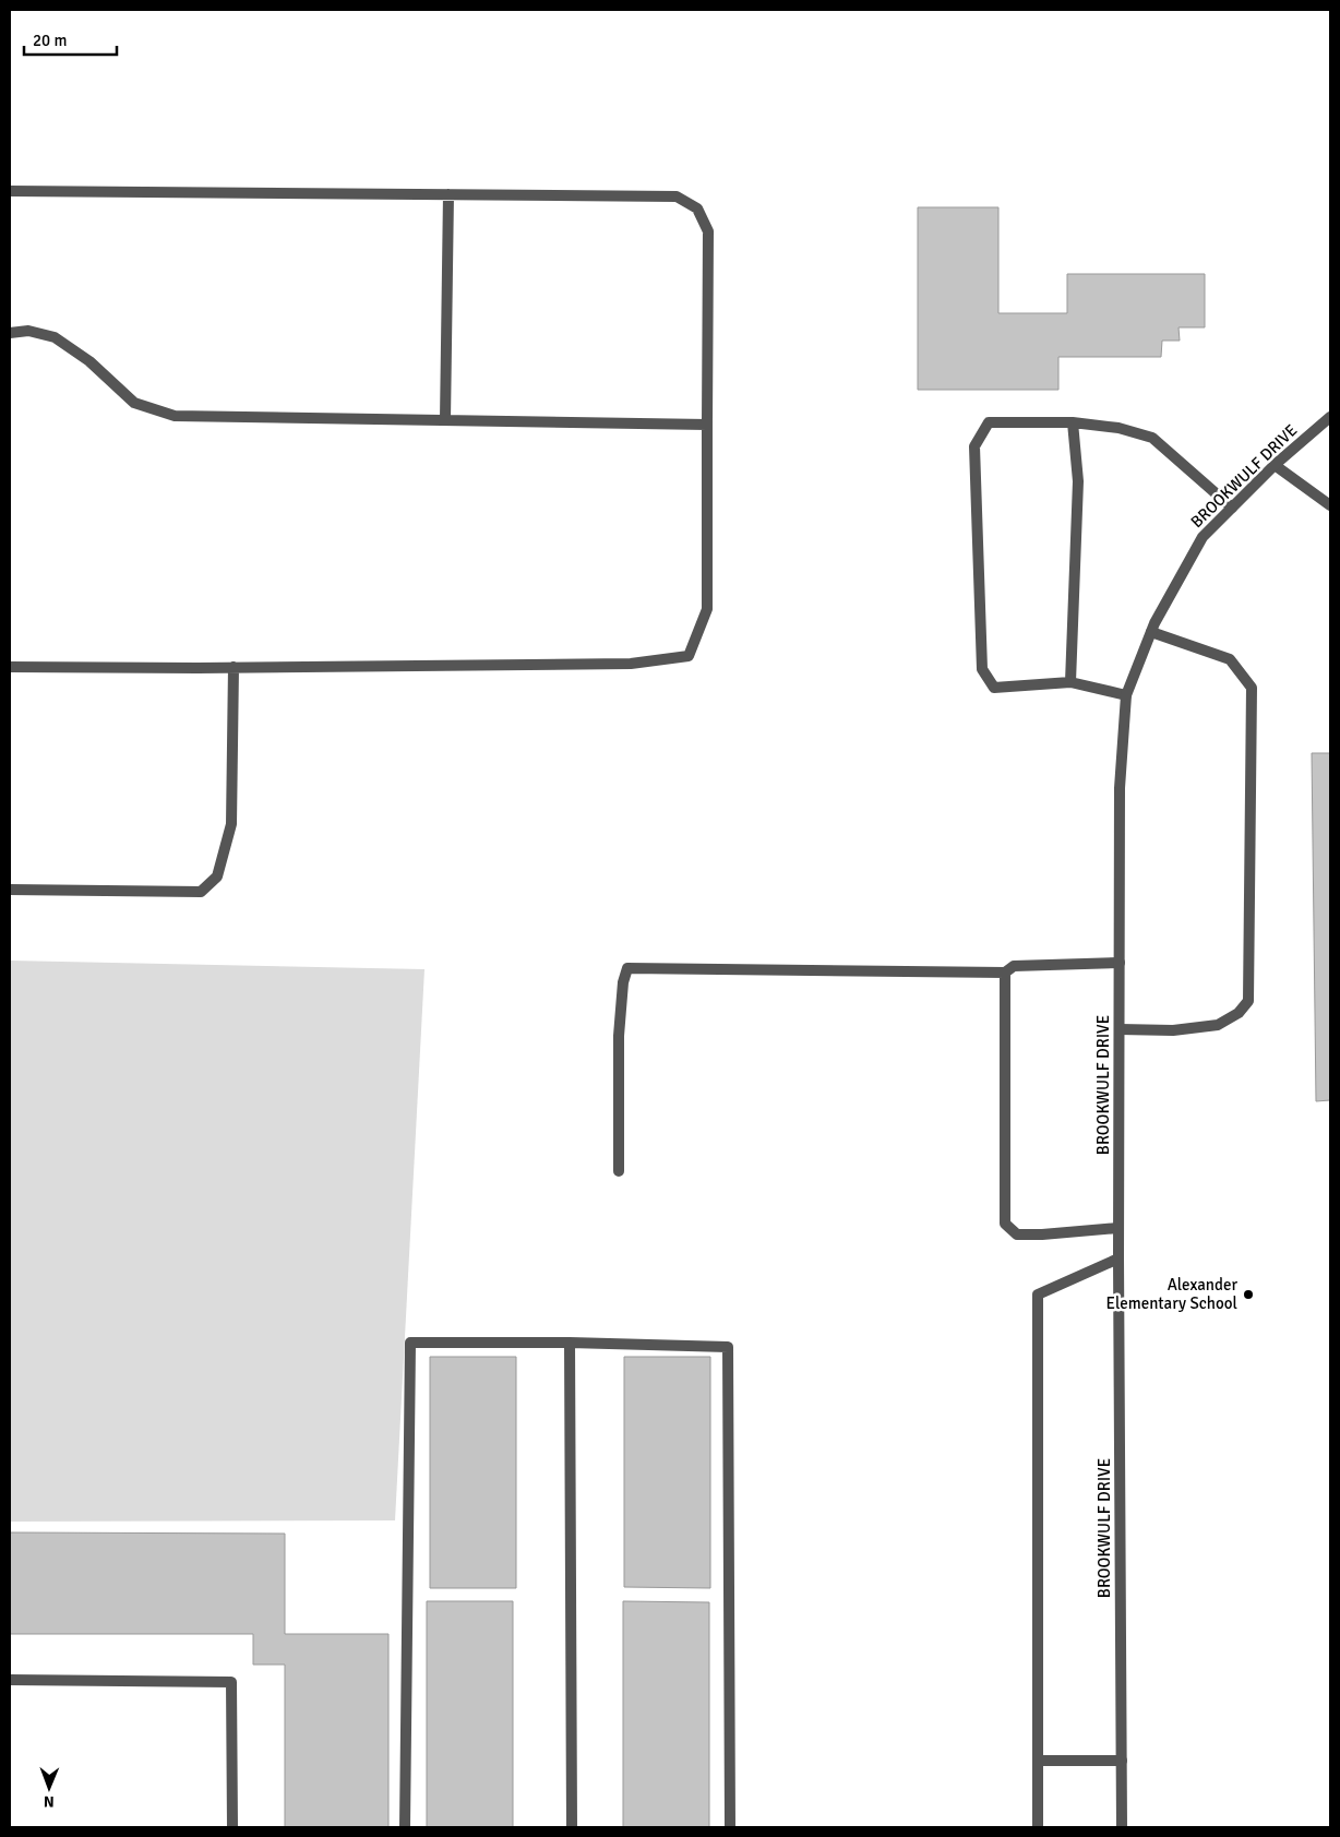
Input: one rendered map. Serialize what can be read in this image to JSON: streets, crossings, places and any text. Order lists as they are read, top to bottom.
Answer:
{
  "streets": {
    "street": ["BROOKWULF DRIVE"]
  },
  "places": ["Alexander Elementary School"],
  "scale_bar": "20 m",
  "north": "bottom"
}
